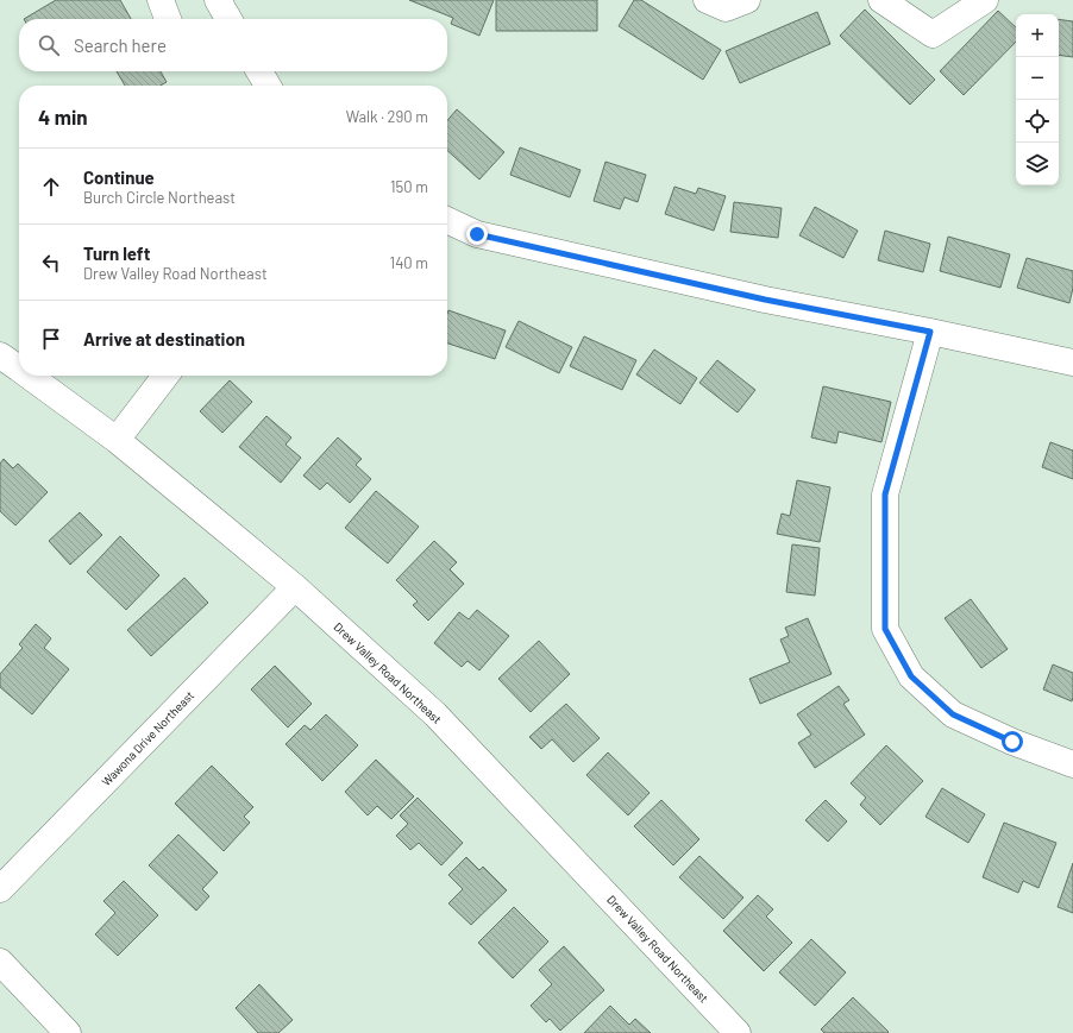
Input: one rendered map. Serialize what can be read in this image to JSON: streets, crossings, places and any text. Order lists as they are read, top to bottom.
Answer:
{
  "streets": {
    "street": ["Drew Valley Road Northeast", "Wawona Drive Northeast"]
  },
  "crossings": [
    ["Drew Valley Road Northeast", "Wawona Drive Northeast"]
  ],
  "page": {
    "map_buttons": ["+", "−"],
    "search": "Search here",
    "heading": ["4 min", "Walk · 290 m"],
    "list": [
      ["Continue", "Burch Circle Northeast", "150 m"],
      ["Turn left", "Drew Valley Road Northeast", "140 m"],
      "Arrive at destination"
    ]
  }
}
